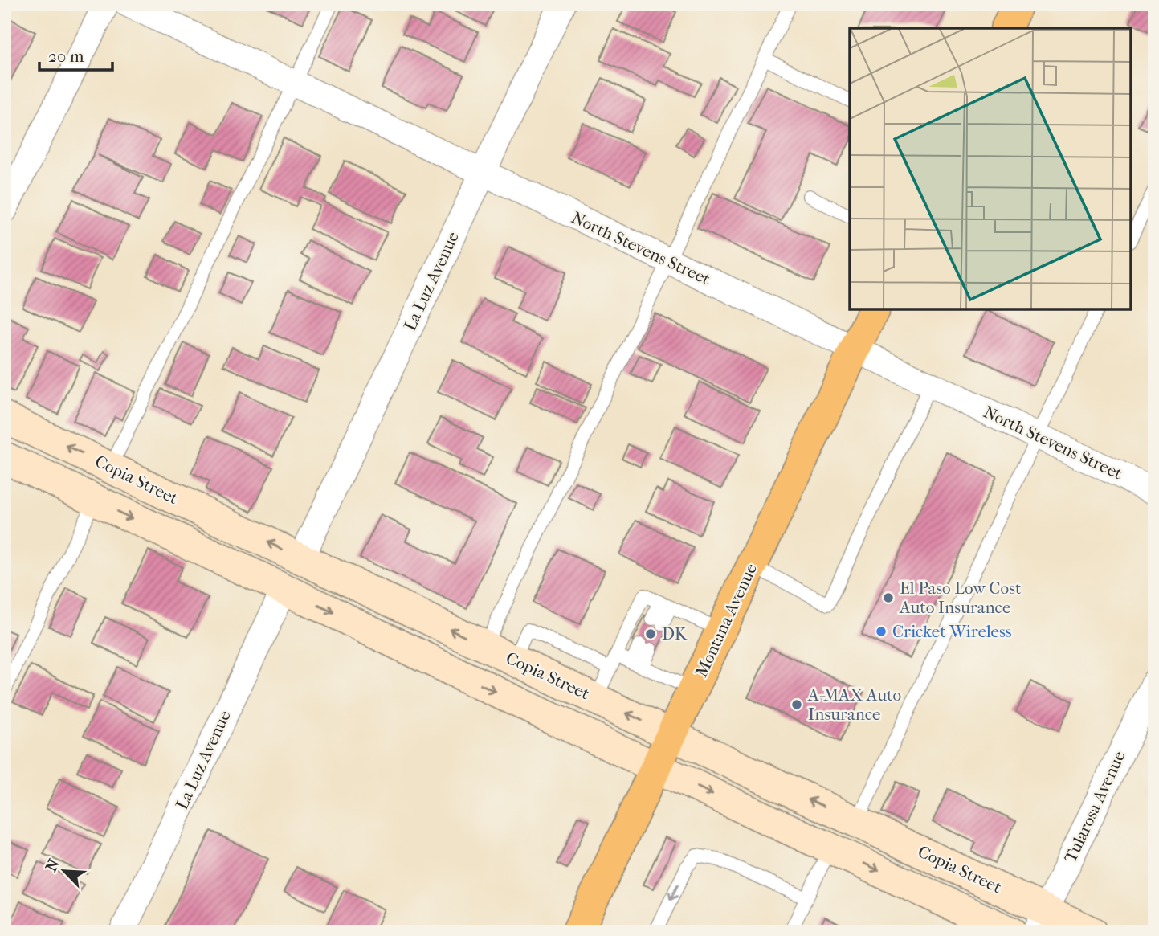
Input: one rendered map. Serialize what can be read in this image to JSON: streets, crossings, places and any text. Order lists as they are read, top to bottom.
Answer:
{
  "streets": {
    "main road": ["Copia Street", "Montana Avenue"],
    "street": ["North Stevens Street", "La Luz Avenue", "Tularosa Avenue"]
  },
  "crossings": [
    ["North Stevens Street", "La Luz Avenue"],
    ["North Stevens Street", "Montana Avenue"],
    ["La Luz Avenue", "Copia Street"],
    ["Copia Street", "Montana Avenue"],
    ["Copia Street", "Tularosa Avenue"]
  ],
  "places": [
    "El Paso Low Cost Auto Insurance",
    "Cricket Wireless",
    "DK",
    "A-MAX Auto Insurance"
  ],
  "scale_bar": "20 m",
  "north": "top left"
}
